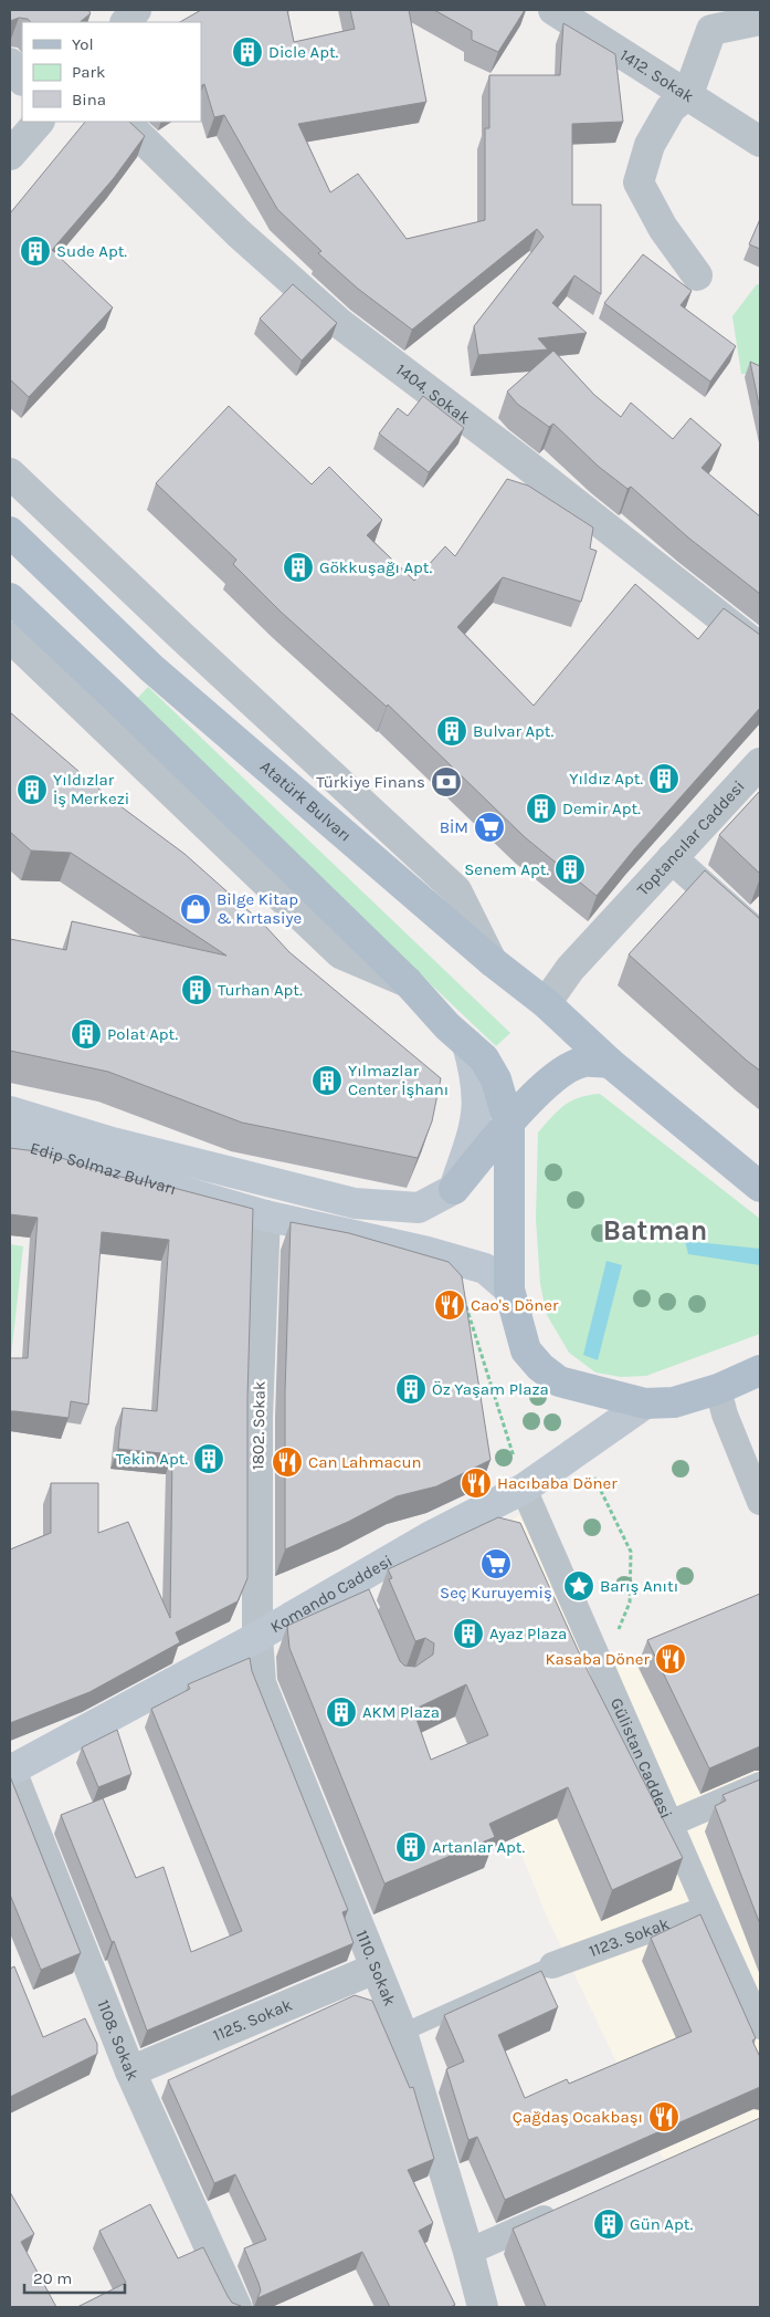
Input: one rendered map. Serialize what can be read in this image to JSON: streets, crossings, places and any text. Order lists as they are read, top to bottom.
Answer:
{
  "streets": {
    "main road": ["Atatürk Bulvarı", "Edip Solmaz Bulvarı", "Komando Caddesi"],
    "street": [
      "1412. Sokak",
      "1404. Sokak",
      "Toptancılar Caddesi",
      "1802. Sokak",
      "Gülistan Caddesi",
      "1123. Sokak",
      "1110. Sokak",
      "1125. Sokak",
      "1108. Sokak"
    ]
  },
  "crossings": [
    ["Atatürk Bulvarı", "Toptancılar Caddesi"],
    ["Edip Solmaz Bulvarı", "1802. Sokak"],
    ["1802. Sokak", "Komando Caddesi"],
    ["1802. Sokak", "1110. Sokak"],
    ["Komando Caddesi", "Gülistan Caddesi"],
    ["Komando Caddesi", "1110. Sokak"],
    ["Komando Caddesi", "1108. Sokak"],
    ["Gülistan Caddesi", "1123. Sokak"],
    ["1110. Sokak", "1125. Sokak"],
    ["1125. Sokak", "1108. Sokak"]
  ],
  "districts": ["Batman"],
  "places": {
    "building": [
      "Dicle Apt.",
      "Sude Apt.",
      "Gökkuşağı Apt.",
      "Bulvar Apt.",
      "Yıldız Apt.",
      "Yıldızlar İş Merkezi",
      "Demir Apt.",
      "Senem Apt.",
      "Turhan Apt.",
      "Polat Apt.",
      "Yılmazlar Center İşhanı",
      "Öz Yaşam Plaza",
      "Tekin Apt.",
      "Ayaz Plaza",
      "AKM Plaza",
      "Artanlar Apt.",
      "Gün Apt."
    ],
    "bank": ["Türkiye Finans"],
    "supermarket": ["BİM", "Seç Kuruyemiş"],
    "shop": ["Bilge Kitap & Kırtasiye"],
    "restaurant": [
      "Cao's Döner",
      "Can Lahmacun",
      "Hacıbaba Döner",
      "Kasaba Döner",
      "Çağdaş Ocakbaşı"
    ],
    "place": ["Barış Anıtı"]
  },
  "legend": ["Yol", "Park", "Bina"],
  "scale_bar": "20 m"
}
